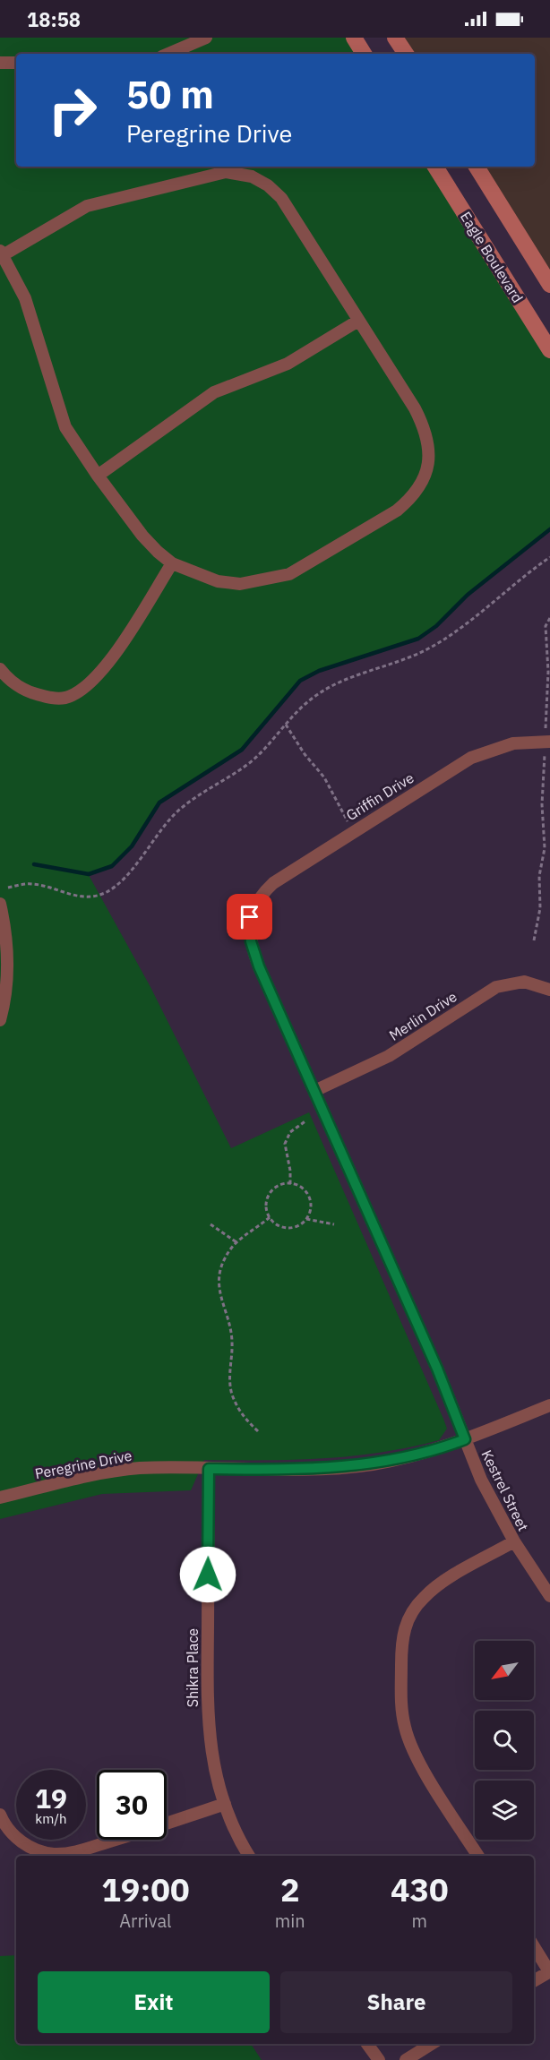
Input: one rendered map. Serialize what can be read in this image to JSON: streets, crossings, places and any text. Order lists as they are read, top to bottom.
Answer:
{
  "streets": {
    "street": [
      "Eagle Boulevard",
      "Griffin Drive",
      "Merlin Drive",
      "Peregrine Drive",
      "Kestrel Street",
      "Shikra Place"
    ]
  },
  "crossings": [
    ["Griffin Drive", "Kestrel Street"],
    ["Merlin Drive", "Kestrel Street"],
    ["Peregrine Drive", "Kestrel Street"],
    ["Peregrine Drive", "Shikra Place"]
  ],
  "north": "bottom left",
  "page": {
    "status": "18:58",
    "turn": ["50 m", "Peregrine Drive"],
    "speed": "19 km/h",
    "limit": "30",
    "eta": [
      "19:00",
      "Arrival",
      "2",
      "min",
      "430",
      "m"
    ],
    "buttons": ["Exit", "Share"]
  }
}
